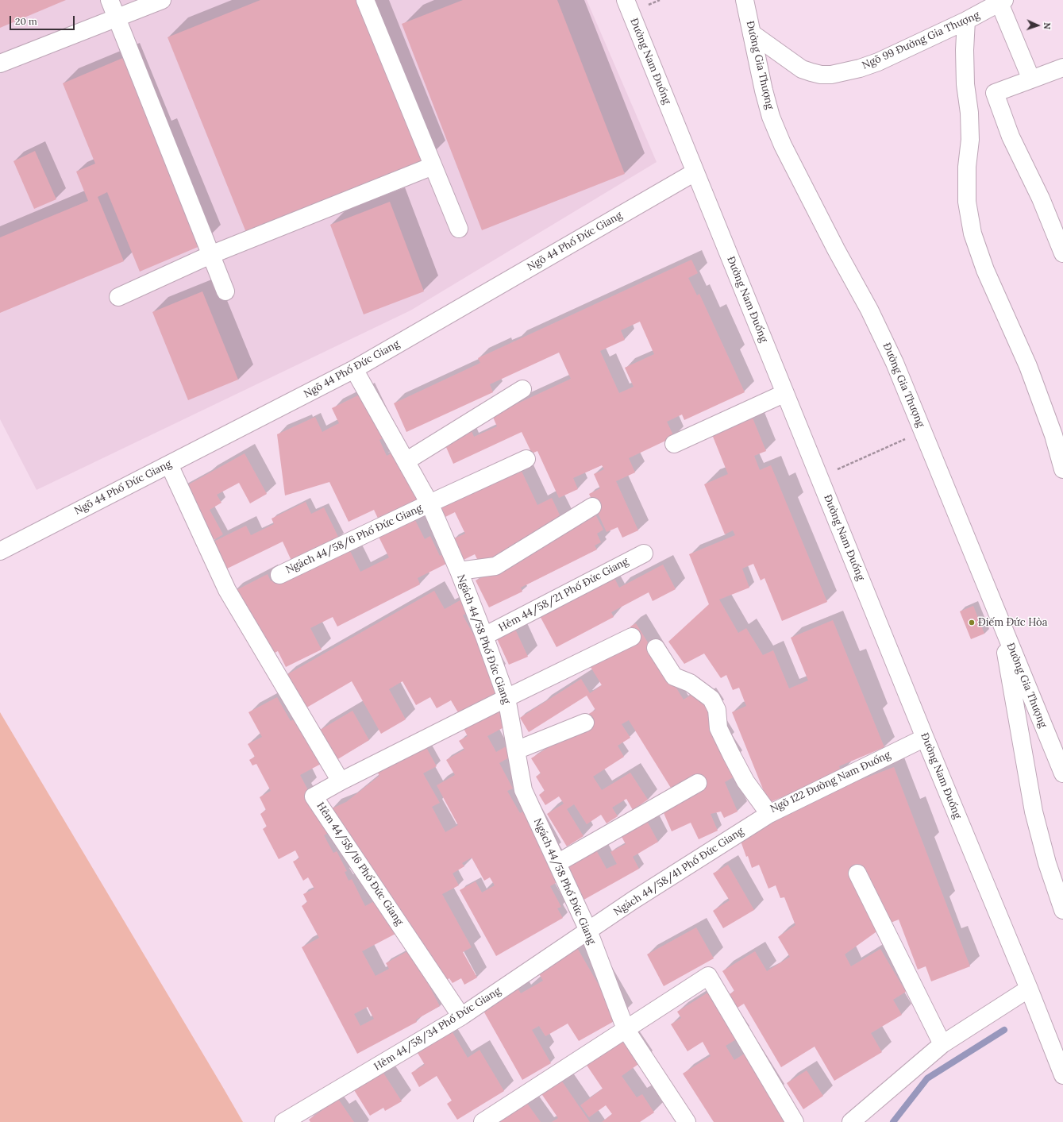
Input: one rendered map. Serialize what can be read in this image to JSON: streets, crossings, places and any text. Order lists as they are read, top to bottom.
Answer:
{
  "streets": {
    "street": [
      "Ngõ 99 Đường Gia Thượng",
      "Đường Nam Đuống",
      "Đường Gia Thượng",
      "Ngõ 44 Phố Đức Giang",
      "Ngách 44/58/6 Phố Đức Giang",
      "Hẻm 44/58/21 Phố Đức Giang",
      "Ngách 44/58 Phố Đức Giang",
      "Ngõ 122 Đường Nam Đuống",
      "Hẻm 44/58/16 Phố Đức Giang",
      "Ngách 44/58/41 Phố Đức Giang",
      "Hẻm 44/58/34 Phố Đức Giang"
    ]
  },
  "crossings": [
    ["Ngõ 99 Đường Gia Thượng", "Đường Gia Thượng"],
    ["Đường Nam Đuống", "Ngõ 44 Phố Đức Giang"],
    ["Đường Nam Đuống", "Ngõ 122 Đường Nam Đuống"],
    ["Ngõ 44 Phố Đức Giang", "Ngách 44/58 Phố Đức Giang"],
    ["Ngách 44/58/6 Phố Đức Giang", "Ngách 44/58 Phố Đức Giang"],
    ["Hẻm 44/58/21 Phố Đức Giang", "Ngách 44/58 Phố Đức Giang"],
    ["Ngách 44/58 Phố Đức Giang", "Hẻm 44/58/16 Phố Đức Giang"],
    ["Ngách 44/58 Phố Đức Giang", "Ngách 44/58/41 Phố Đức Giang"],
    ["Ngách 44/58 Phố Đức Giang", "Hẻm 44/58/34 Phố Đức Giang"],
    ["Ngõ 122 Đường Nam Đuống", "Ngách 44/58/41 Phố Đức Giang"],
    ["Hẻm 44/58/16 Phố Đức Giang", "Hẻm 44/58/34 Phố Đức Giang"],
    ["Ngách 44/58/41 Phố Đức Giang", "Hẻm 44/58/34 Phố Đức Giang"]
  ],
  "places": ["Điếm Đức Hòa"],
  "scale_bar": "20 m",
  "north": "right"
}
